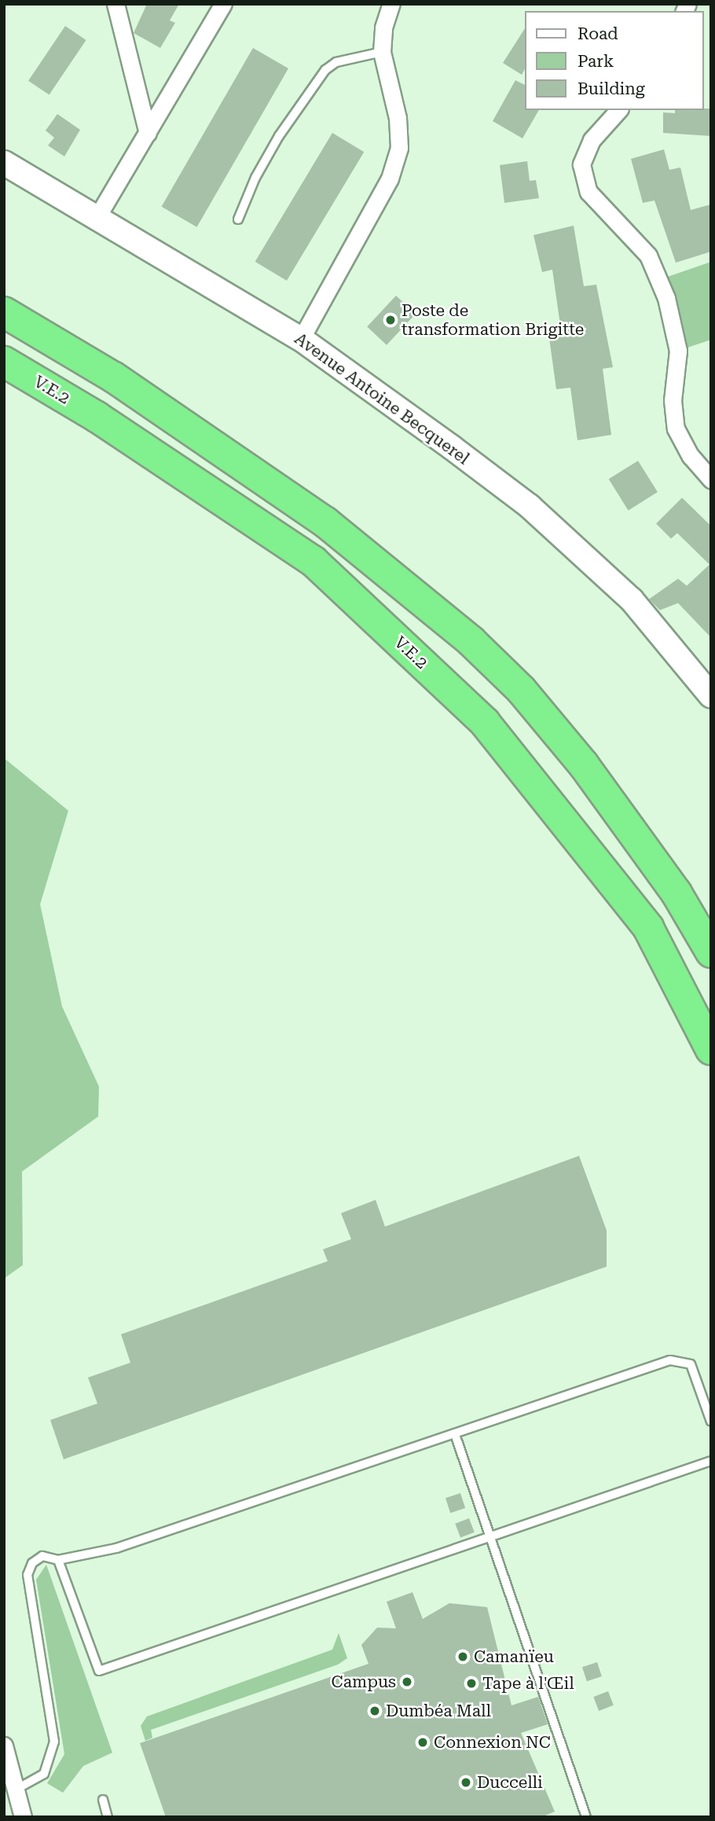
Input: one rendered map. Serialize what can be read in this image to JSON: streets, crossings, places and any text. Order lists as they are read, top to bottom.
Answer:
{
  "streets": {
    "highway": ["V.E.2"],
    "street": ["Avenue Antoine Becquerel"]
  },
  "places": [
    "Poste de transformation Brigitte",
    "Camanïeu",
    "Campus",
    "Tape à l'Œil",
    "Dumbéa Mall",
    "Connexion NC",
    "Duccelli"
  ],
  "legend": ["Road", "Park", "Building"]
}
